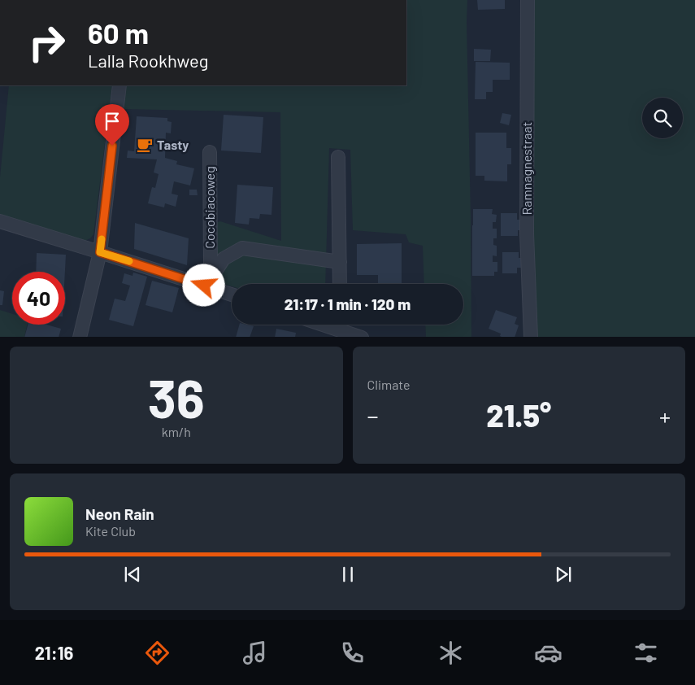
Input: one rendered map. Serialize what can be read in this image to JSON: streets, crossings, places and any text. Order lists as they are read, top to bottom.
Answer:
{
  "streets": {
    "street": ["Ramnagnestraat", "Cocobiacoweg"]
  },
  "places": {
    "cafe": ["Tasty"]
  },
  "page": {
    "turn": ["60 m", "Lalla Rookhweg"],
    "limit": "40",
    "trip": "21:17 · 1 min · 120 m",
    "tile": [
      ["36", "km/h"],
      "Climate"
    ],
    "heat": ["−", "21.5°", "+"],
    "song": ["Neon Rain", "Kite Club"],
    "tabs": "21:16"
  }
}
